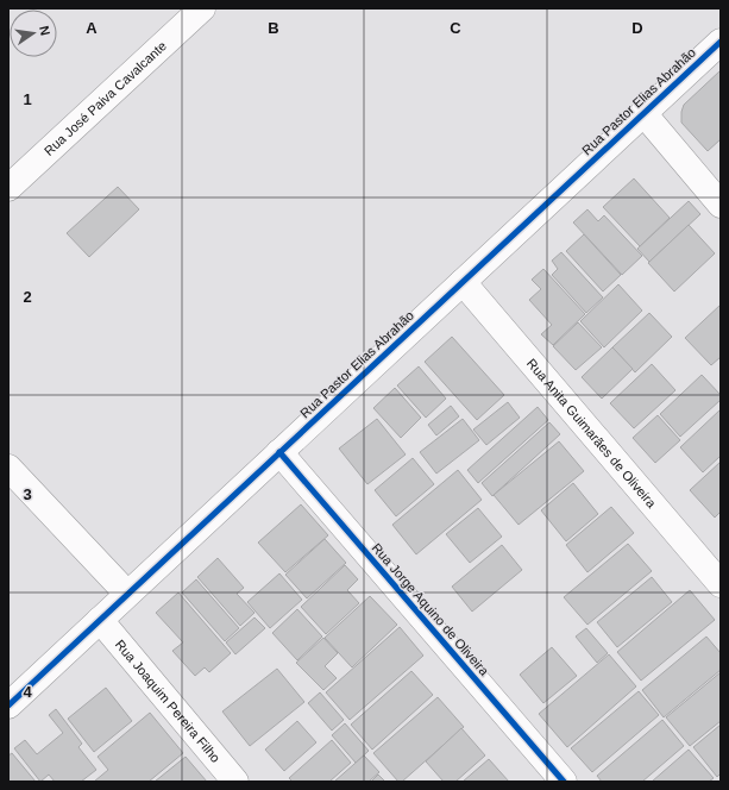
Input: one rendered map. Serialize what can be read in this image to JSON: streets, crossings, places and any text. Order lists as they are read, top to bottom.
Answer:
{
  "streets": {
    "street": [
      "Rua José Paiva Cavalcante",
      "Rua Pastor Elias Abrahão",
      "Rua Anita Guimarães de Oliveira",
      "Rua Jorge Aquino de Oliveira",
      "Rua Joaquim Pereira Filho"
    ]
  },
  "crossings": [
    ["Rua Pastor Elias Abrahão", "Rua Anita Guimarães de Oliveira"],
    ["Rua Pastor Elias Abrahão", "Rua Jorge Aquino de Oliveira"],
    ["Rua Pastor Elias Abrahão", "Rua Joaquim Pereira Filho"]
  ],
  "north": "right",
  "grid": {
    "columns": [
      "A",
      "B",
      "C",
      "D"
    ],
    "rows": [
      "1",
      "2",
      "3",
      "4"
    ]
  }
}
